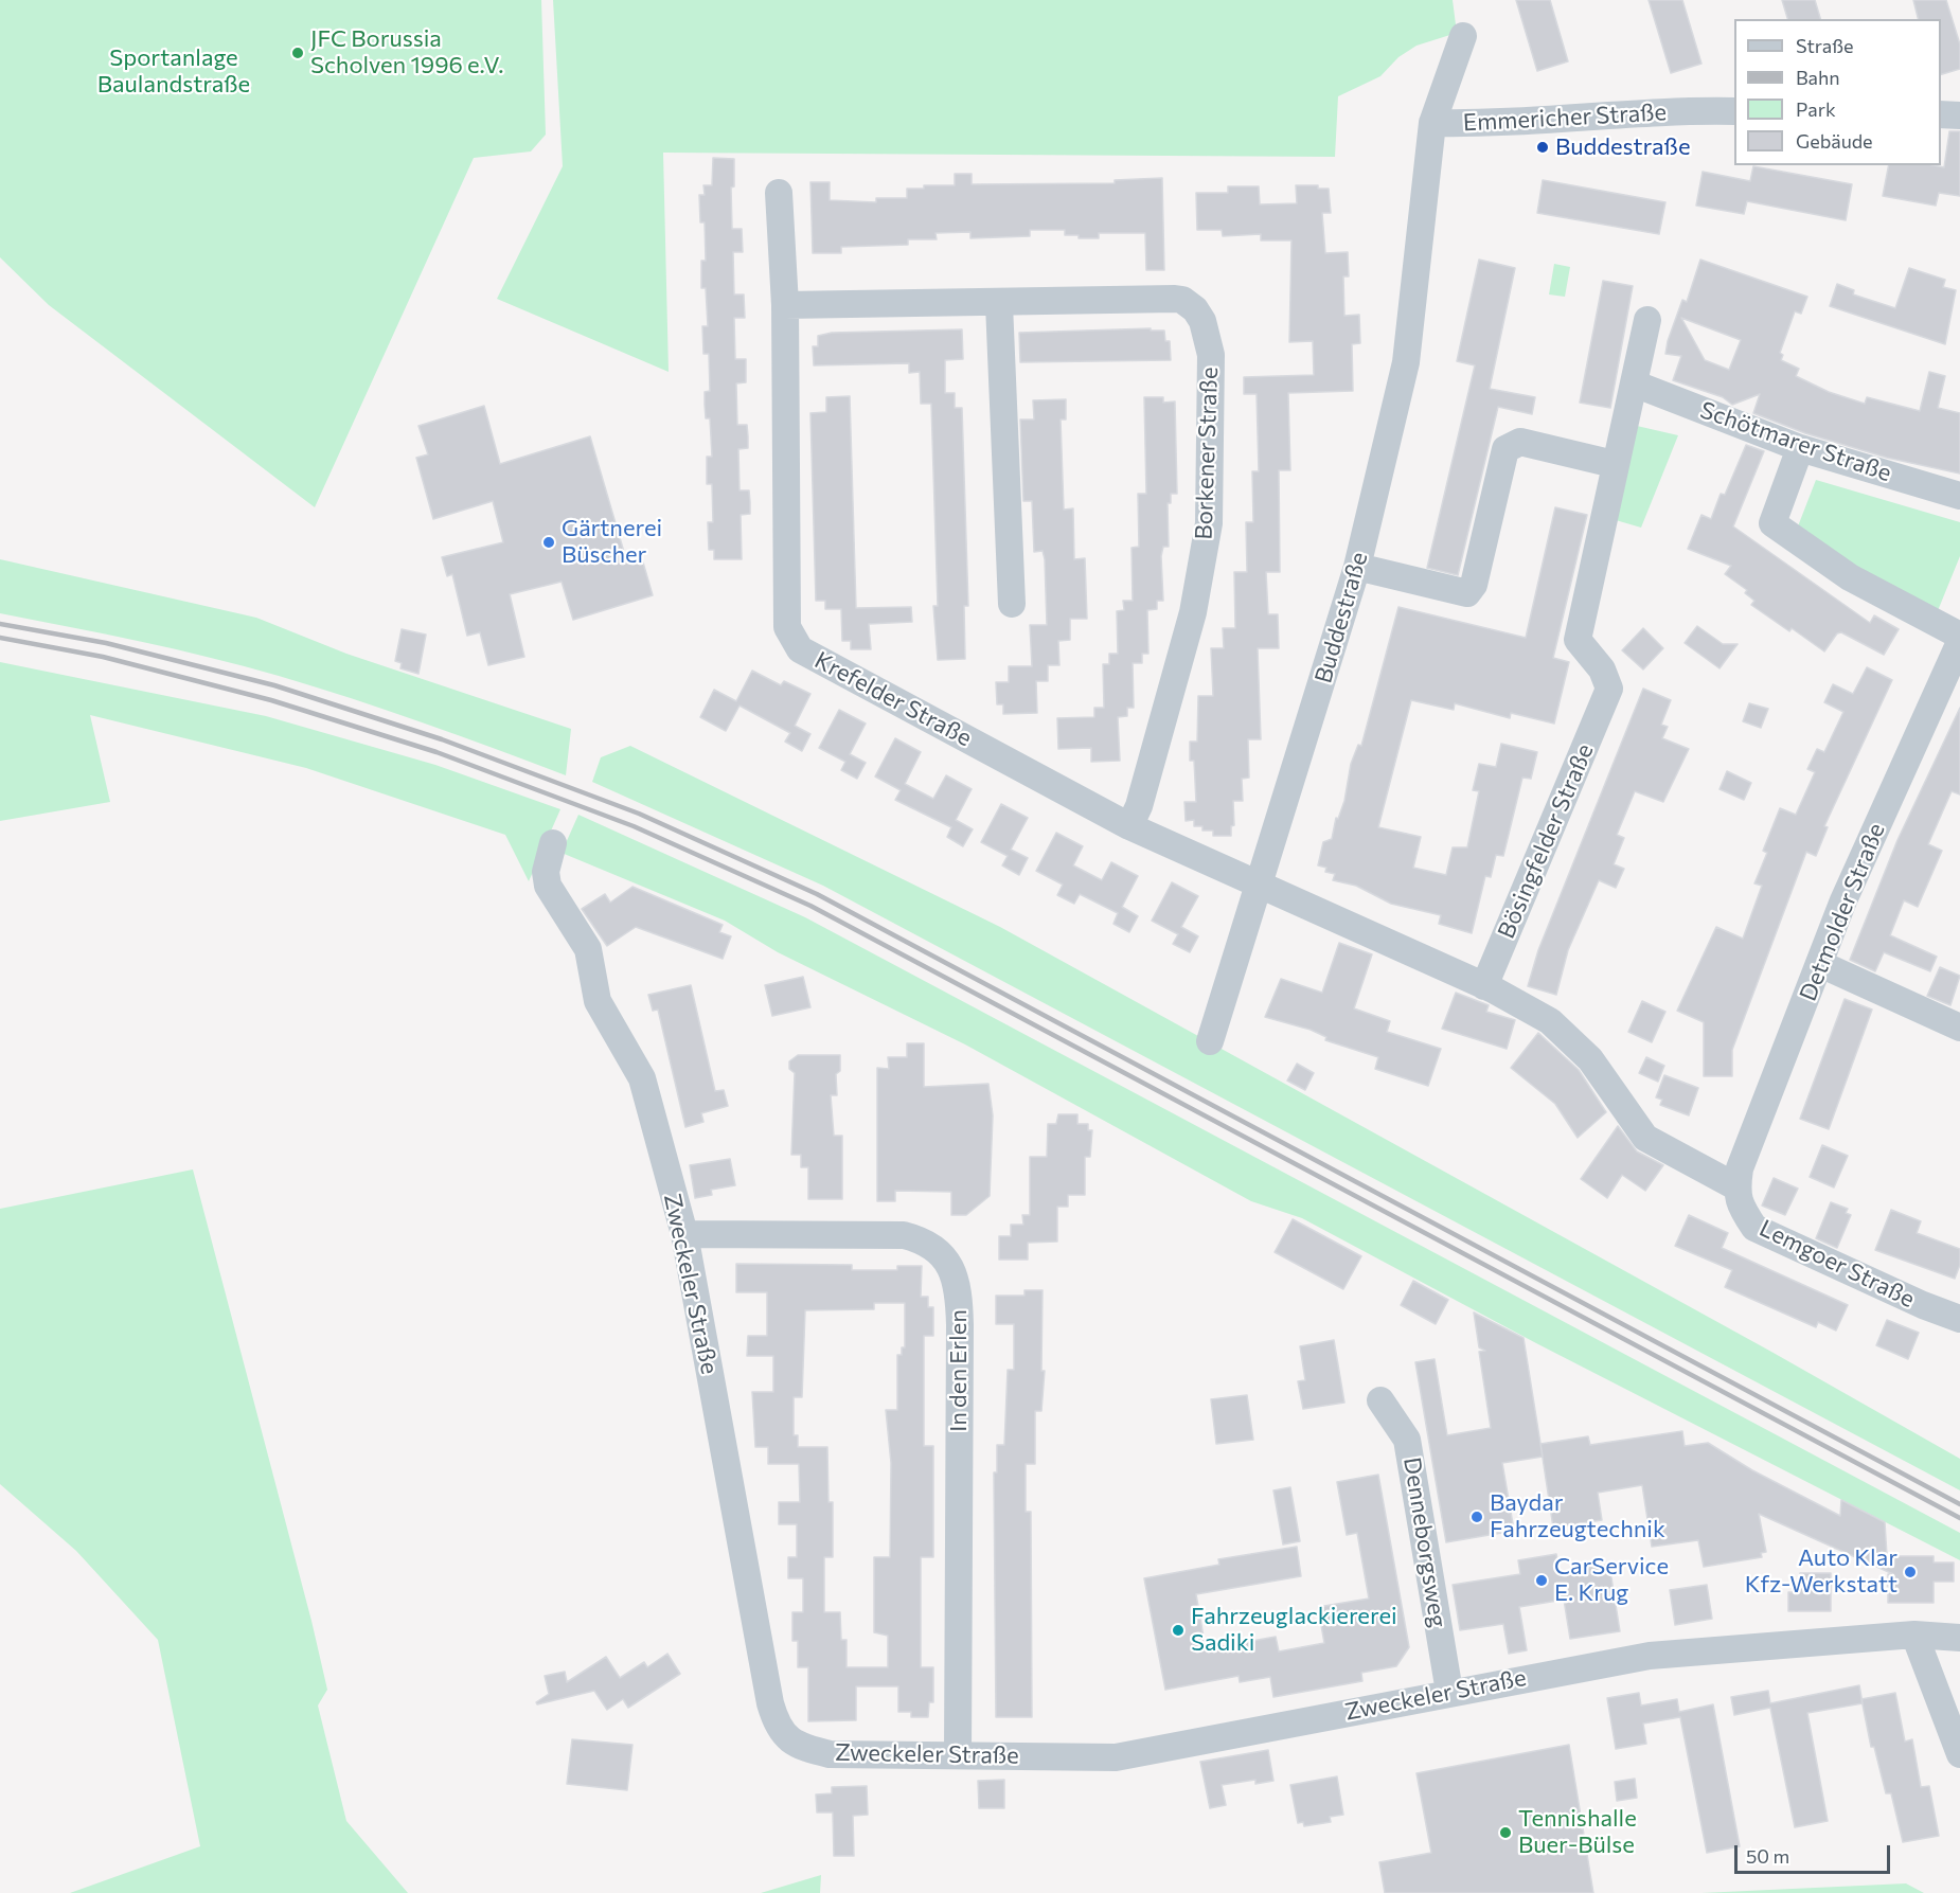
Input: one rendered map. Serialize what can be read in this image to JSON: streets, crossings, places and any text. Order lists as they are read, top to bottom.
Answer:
{
  "streets": {
    "street": [
      "Emmericher Straße",
      "Schötmarer Straße",
      "Borkener Straße",
      "Buddestraße",
      "Krefelder Straße",
      "Bösingfelder Straße",
      "Detmolder Straße",
      "Lemgoer Straße",
      "Zweckeler Straße",
      "In den Erlen",
      "Denneborgsweg"
    ]
  },
  "crossings": [
    ["Emmericher Straße", "Buddestraße"],
    ["Schötmarer Straße", "Bösingfelder Straße"],
    ["Borkener Straße", "Krefelder Straße"],
    ["Buddestraße", "Krefelder Straße"],
    ["Detmolder Straße", "Lemgoer Straße"],
    ["Zweckeler Straße", "In den Erlen"],
    ["Zweckeler Straße", "Denneborgsweg"]
  ],
  "parks": ["Sportanlage Baulandstraße"],
  "places": [
    "JFC Borussia Scholven 1996 e.V.",
    "Buddestraße",
    "Gärtnerei Büscher",
    "Baydar Fahrzeugtechnik",
    "Auto Klar Kfz-Werkstatt",
    "CarService E. Krug",
    "Fahrzeuglackiererei Sadiki",
    "Tennishalle Buer-Bülse"
  ],
  "legend": [
    "Straße",
    "Bahn",
    "Park",
    "Gebäude"
  ],
  "scale_bar": "50 m"
}
